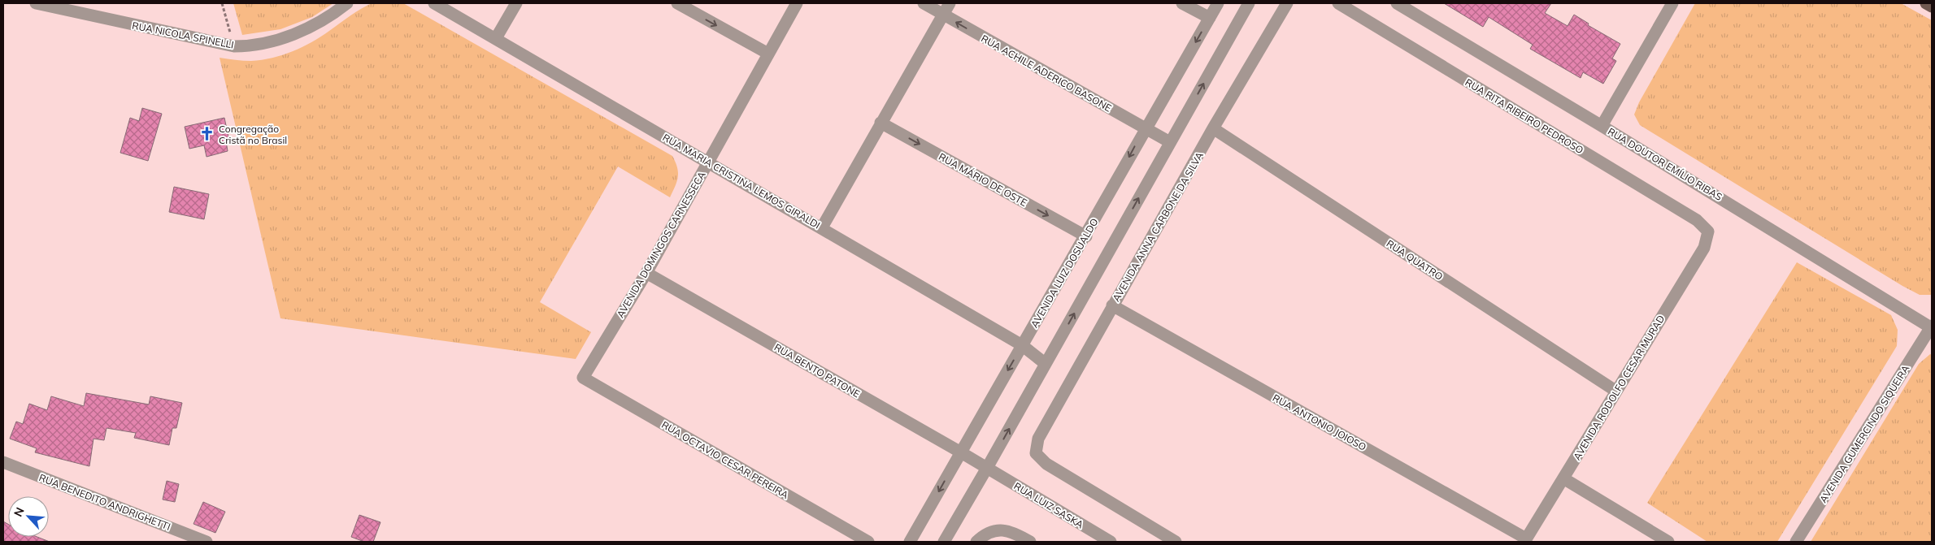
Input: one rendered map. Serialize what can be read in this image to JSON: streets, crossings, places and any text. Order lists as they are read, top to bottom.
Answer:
{
  "streets": {
    "street": [
      "RUA NICOLA SPINELLI",
      "RUA ACHILE ADERICO BASONE",
      "RUA RITA RIBEIRO PEDROSO",
      "RUA DOUTOR EMÍLIO RIBAS",
      "RUA MÁRIO DE OSTE",
      "RUA MARIA CRISTINA LEMOS GIRALDI",
      "AVENIDA ANNA CARBONE DA SILVA",
      "AVENIDA DOMINGOS CARNESSECA",
      "RUA QUATRO",
      "AVENIDA LUIZ DOSUALDO",
      "RUA BENTO PATONE",
      "AVENIDA RODOLFO CESAR MURAD",
      "RUA ANTONIO JOIOSO",
      "AVENIDA GUMERCINDO SIQUEIRA",
      "RUA OCTAVIO CESAR PEREIRA",
      "RUA BENEDITO ANDRIGHETTI",
      "RUA LUIZ SASKA"
    ]
  },
  "crossings": [
    ["RUA ACHILE ADERICO BASONE", "AVENIDA LUIZ DOSUALDO"],
    ["RUA RITA RIBEIRO PEDROSO", "AVENIDA RODOLFO CESAR MURAD"],
    ["RUA DOUTOR EMÍLIO RIBAS", "AVENIDA GUMERCINDO SIQUEIRA"],
    ["RUA MÁRIO DE OSTE", "AVENIDA LUIZ DOSUALDO"],
    ["RUA MARIA CRISTINA LEMOS GIRALDI", "AVENIDA DOMINGOS CARNESSECA"],
    ["RUA MARIA CRISTINA LEMOS GIRALDI", "AVENIDA LUIZ DOSUALDO"],
    ["AVENIDA ANNA CARBONE DA SILVA", "RUA QUATRO"],
    ["AVENIDA ANNA CARBONE DA SILVA", "RUA ANTONIO JOIOSO"],
    ["AVENIDA DOMINGOS CARNESSECA", "RUA BENTO PATONE"],
    ["AVENIDA DOMINGOS CARNESSECA", "RUA OCTAVIO CESAR PEREIRA"],
    ["RUA QUATRO", "AVENIDA RODOLFO CESAR MURAD"],
    ["AVENIDA LUIZ DOSUALDO", "RUA BENTO PATONE"],
    ["RUA BENTO PATONE", "RUA LUIZ SASKA"],
    ["AVENIDA RODOLFO CESAR MURAD", "RUA ANTONIO JOIOSO"]
  ],
  "one_way": ["RUA ACHILE ADERICO BASONE", "RUA MÁRIO DE OSTE"],
  "places": {
    "church": ["Congregação Cristã no Brasil"]
  },
  "north": "top left"
}
